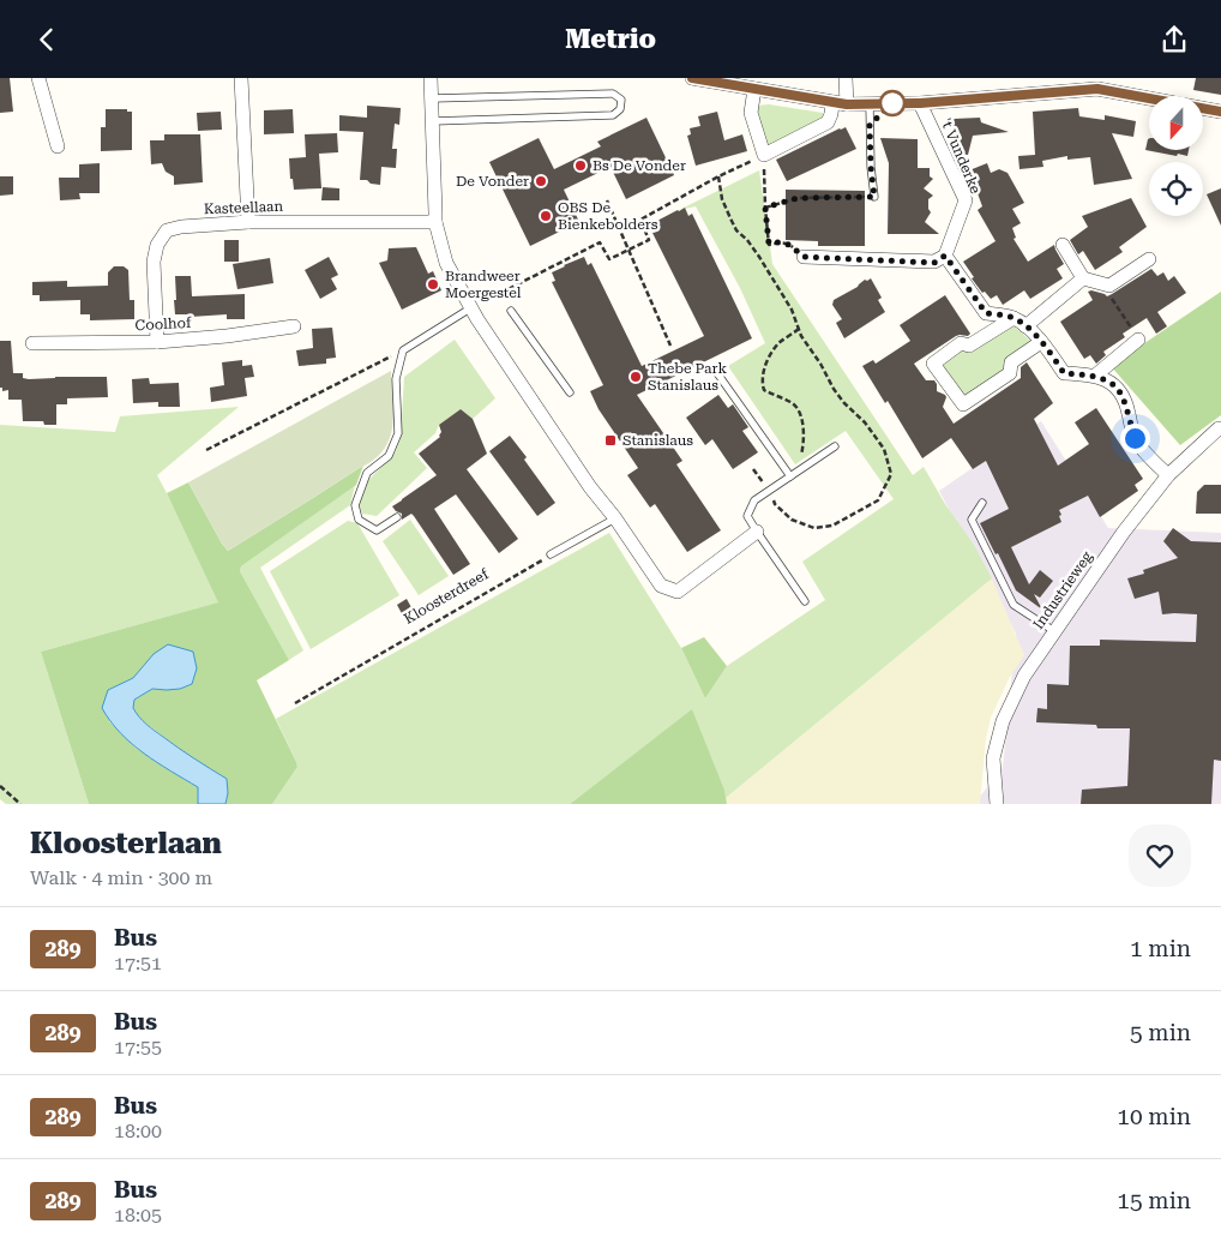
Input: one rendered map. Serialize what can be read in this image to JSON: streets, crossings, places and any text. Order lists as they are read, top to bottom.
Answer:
{
  "streets": {
    "street": [
      "'t Vunderke",
      "Kasteellaan",
      "Coolhof",
      "Industrieweg"
    ],
    "path": ["Kloosterdreef"]
  },
  "crossings": [
    ["Kasteellaan", "Coolhof"]
  ],
  "places": {
    "other": [
      "Bs De Vonder",
      "De Vonder",
      "OBS De Bienkebolders",
      "Brandweer Moergestel",
      "Thebe Park Stanislaus"
    ],
    "transit": ["Stanislaus"]
  },
  "lines": ["bus line 289"],
  "north": "bottom",
  "page": {
    "header": "Metrio",
    "heading": ["Kloosterlaan", "Walk · 4 min · 300 m"],
    "list": [
      {
        "mark": "289",
        "name": "Bus",
        "note": "17:51",
        "value": "1 min"
      },
      {
        "mark": "289",
        "name": "Bus",
        "note": "17:55",
        "value": "5 min"
      },
      {
        "mark": "289",
        "name": "Bus",
        "note": "18:00",
        "value": "10 min"
      },
      {
        "mark": "289",
        "name": "Bus",
        "note": "18:05",
        "value": "15 min"
      }
    ]
  }
}
